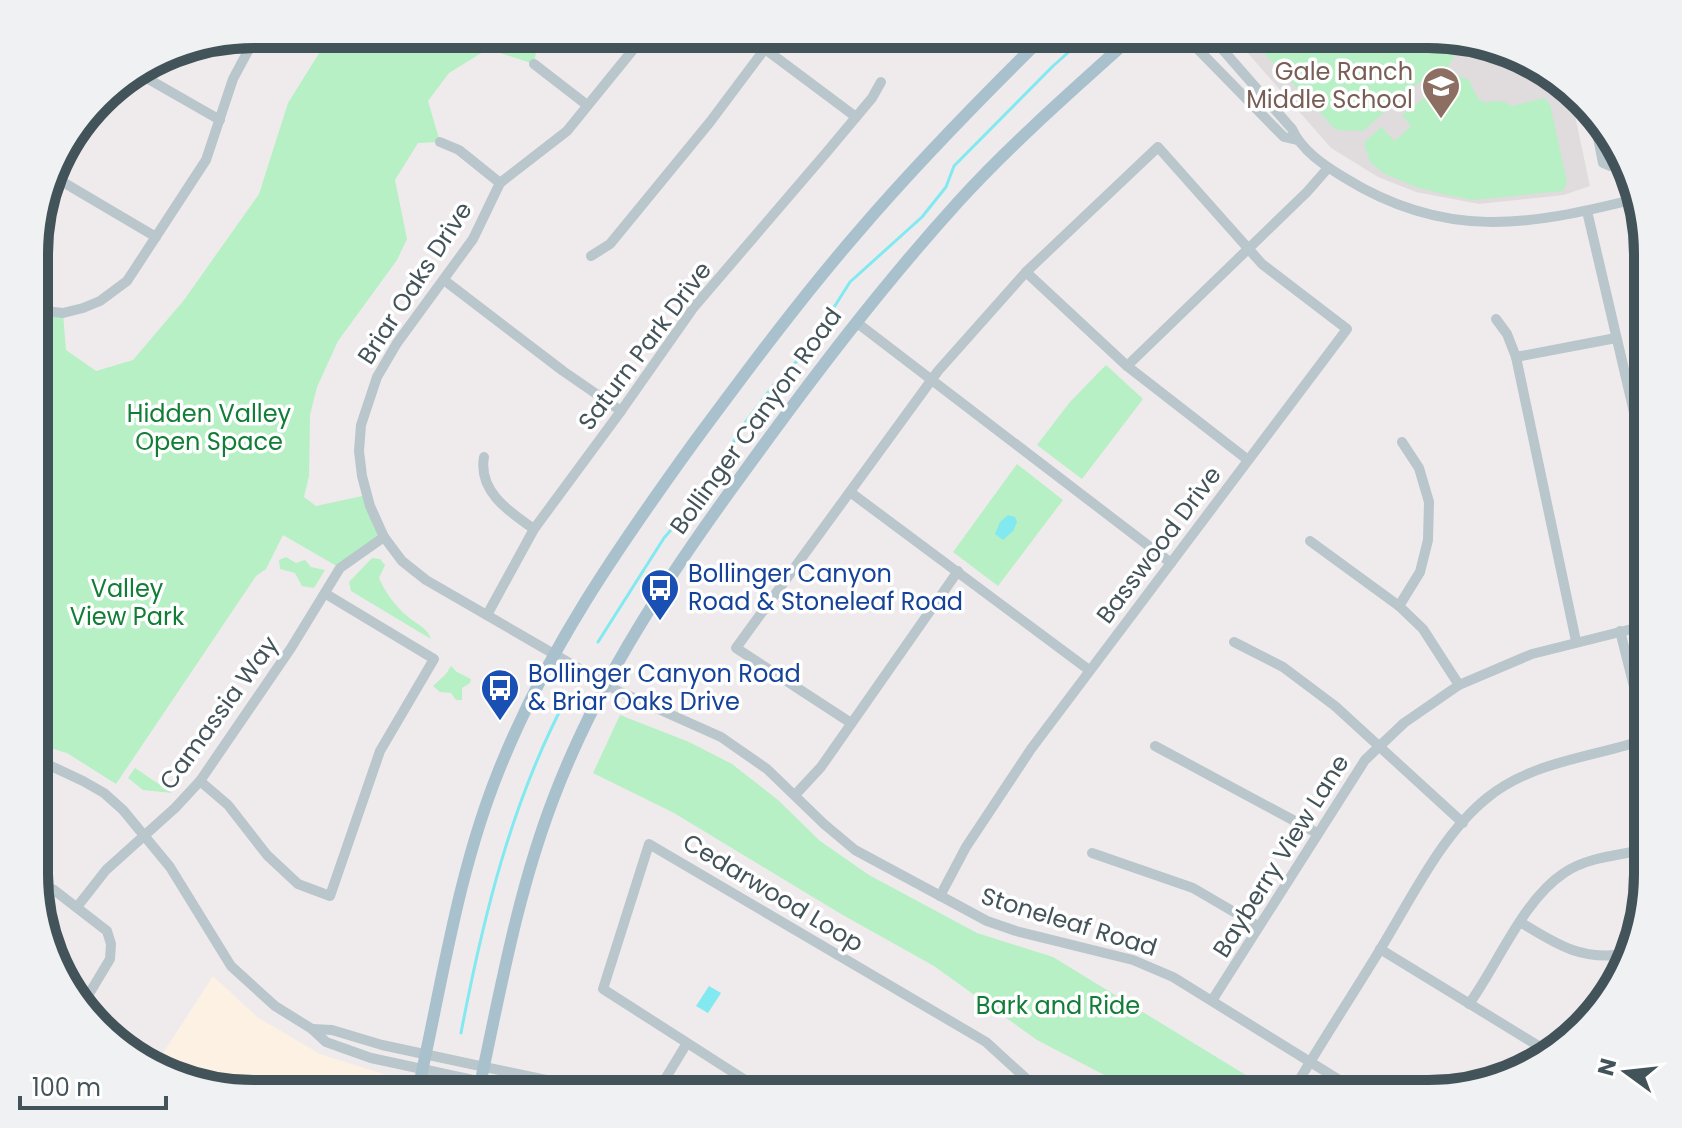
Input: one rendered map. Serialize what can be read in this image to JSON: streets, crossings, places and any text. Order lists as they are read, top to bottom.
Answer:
{
  "streets": {
    "main road": ["Bollinger Canyon Road"],
    "street": [
      "Briar Oaks Drive",
      "Saturn Park Drive",
      "Basswood Drive",
      "Camassia Way",
      "Bayberry View Lane",
      "Cedarwood Loop",
      "Stoneleaf Road"
    ]
  },
  "crossings": [
    ["Briar Oaks Drive", "Saturn Park Drive"],
    ["Briar Oaks Drive", "Bollinger Canyon Road"],
    ["Briar Oaks Drive", "Camassia Way"],
    ["Briar Oaks Drive", "Stoneleaf Road"],
    ["Bollinger Canyon Road", "Stoneleaf Road"],
    ["Basswood Drive", "Stoneleaf Road"],
    ["Bayberry View Lane", "Stoneleaf Road"]
  ],
  "parks": ["Hidden Valley Open Space", "Valley View Park", "Bark and Ride"],
  "places": {
    "school or university": ["Gale Ranch Middle School"],
    "bus stop": ["Bollinger Canyon Road & Stoneleaf Road", "Bollinger Canyon Road & Briar Oaks Drive"]
  },
  "scale_bar": "100 m",
  "north": "left"
}
